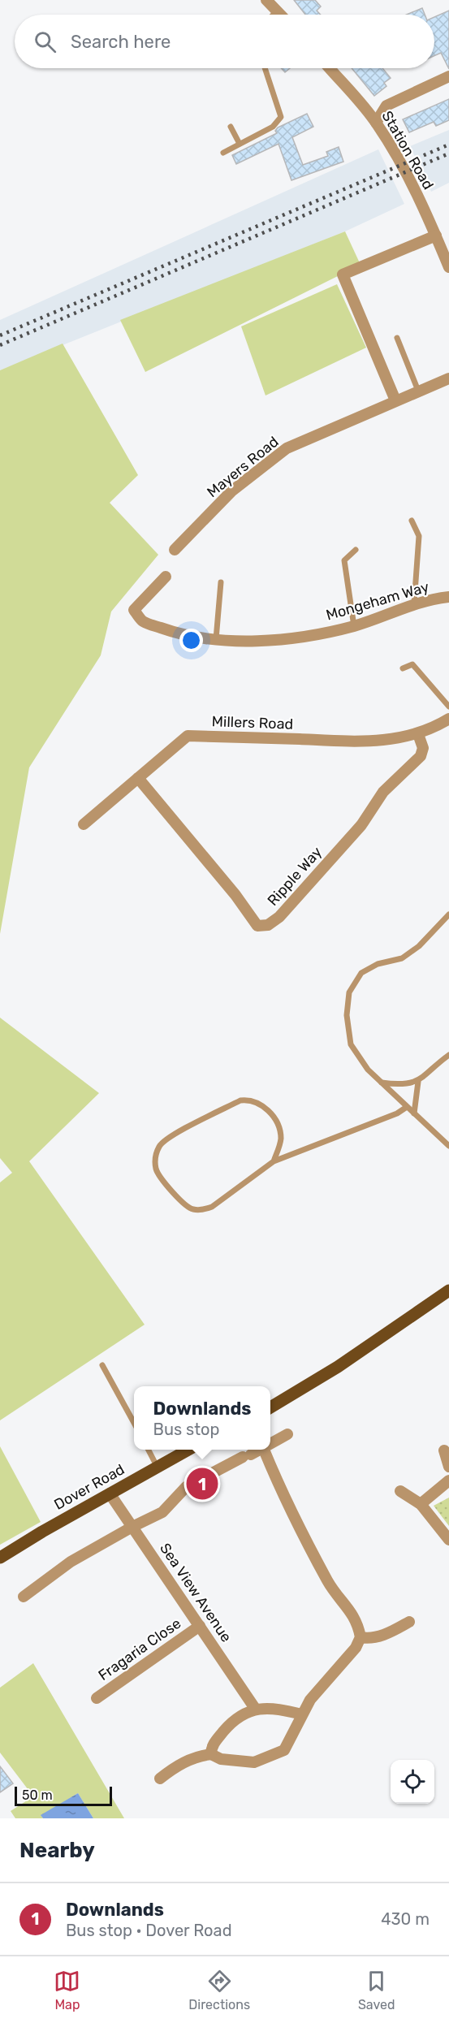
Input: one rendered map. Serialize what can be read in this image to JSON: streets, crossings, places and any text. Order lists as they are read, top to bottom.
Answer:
{
  "streets": {
    "main road": ["Dover Road"],
    "street": [
      "Station Road",
      "Mayers Road",
      "Mongeham Way",
      "Millers Road",
      "Ripple Way",
      "Sea View Avenue",
      "Fragaria Close"
    ]
  },
  "crossings": [
    ["Millers Road", "Ripple Way"],
    ["Dover Road", "Sea View Avenue"],
    ["Sea View Avenue", "Fragaria Close"]
  ],
  "scale_bar": "50 m",
  "page": {
    "search": "Search here",
    "popup": ["Downlands", "Bus stop"],
    "pins": "1",
    "scale": "50 m",
    "heading": "Nearby",
    "list": [
      {
        "mark": "1",
        "name": "Downlands",
        "note": "Bus stop · Dover Road",
        "value": "430 m"
      }
    ],
    "nav": ["Map", "Directions", "Saved"]
  }
}
